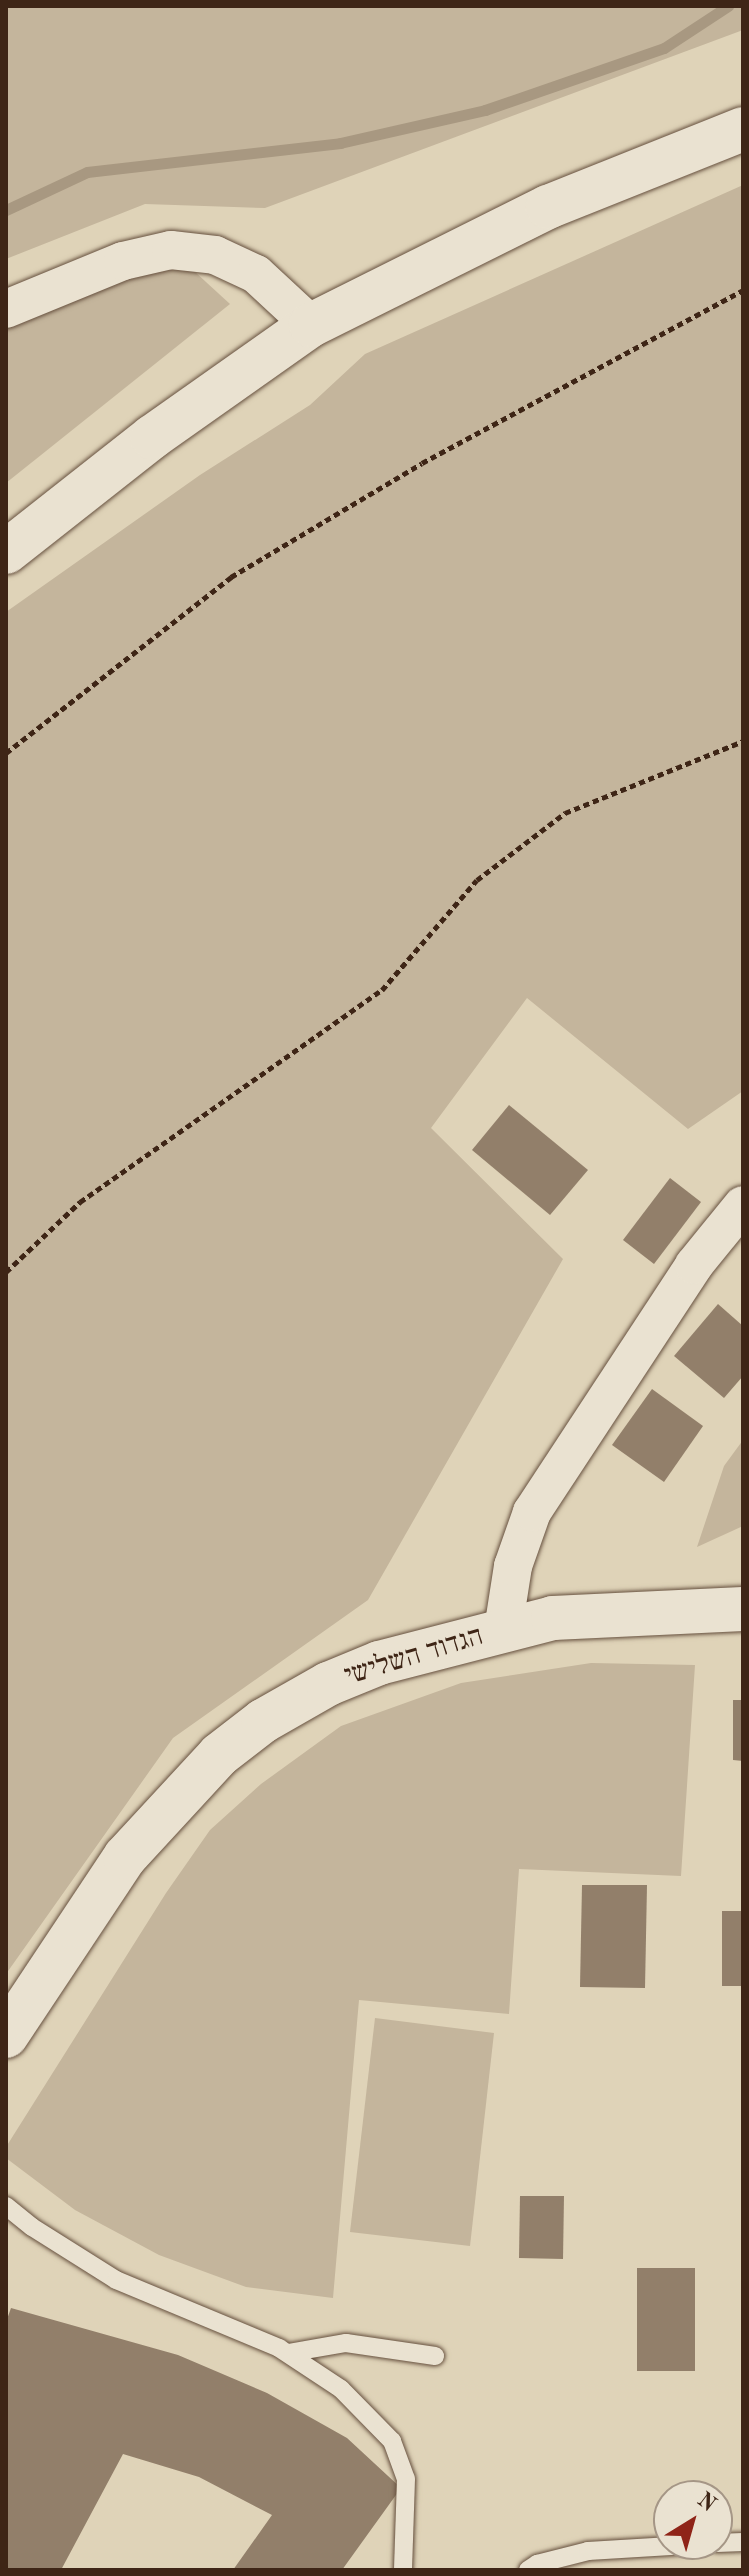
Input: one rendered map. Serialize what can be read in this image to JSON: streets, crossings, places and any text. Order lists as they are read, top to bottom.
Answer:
{
  "streets": {
    "street": ["הגדוד השלישי"]
  },
  "north": "top right"
}
